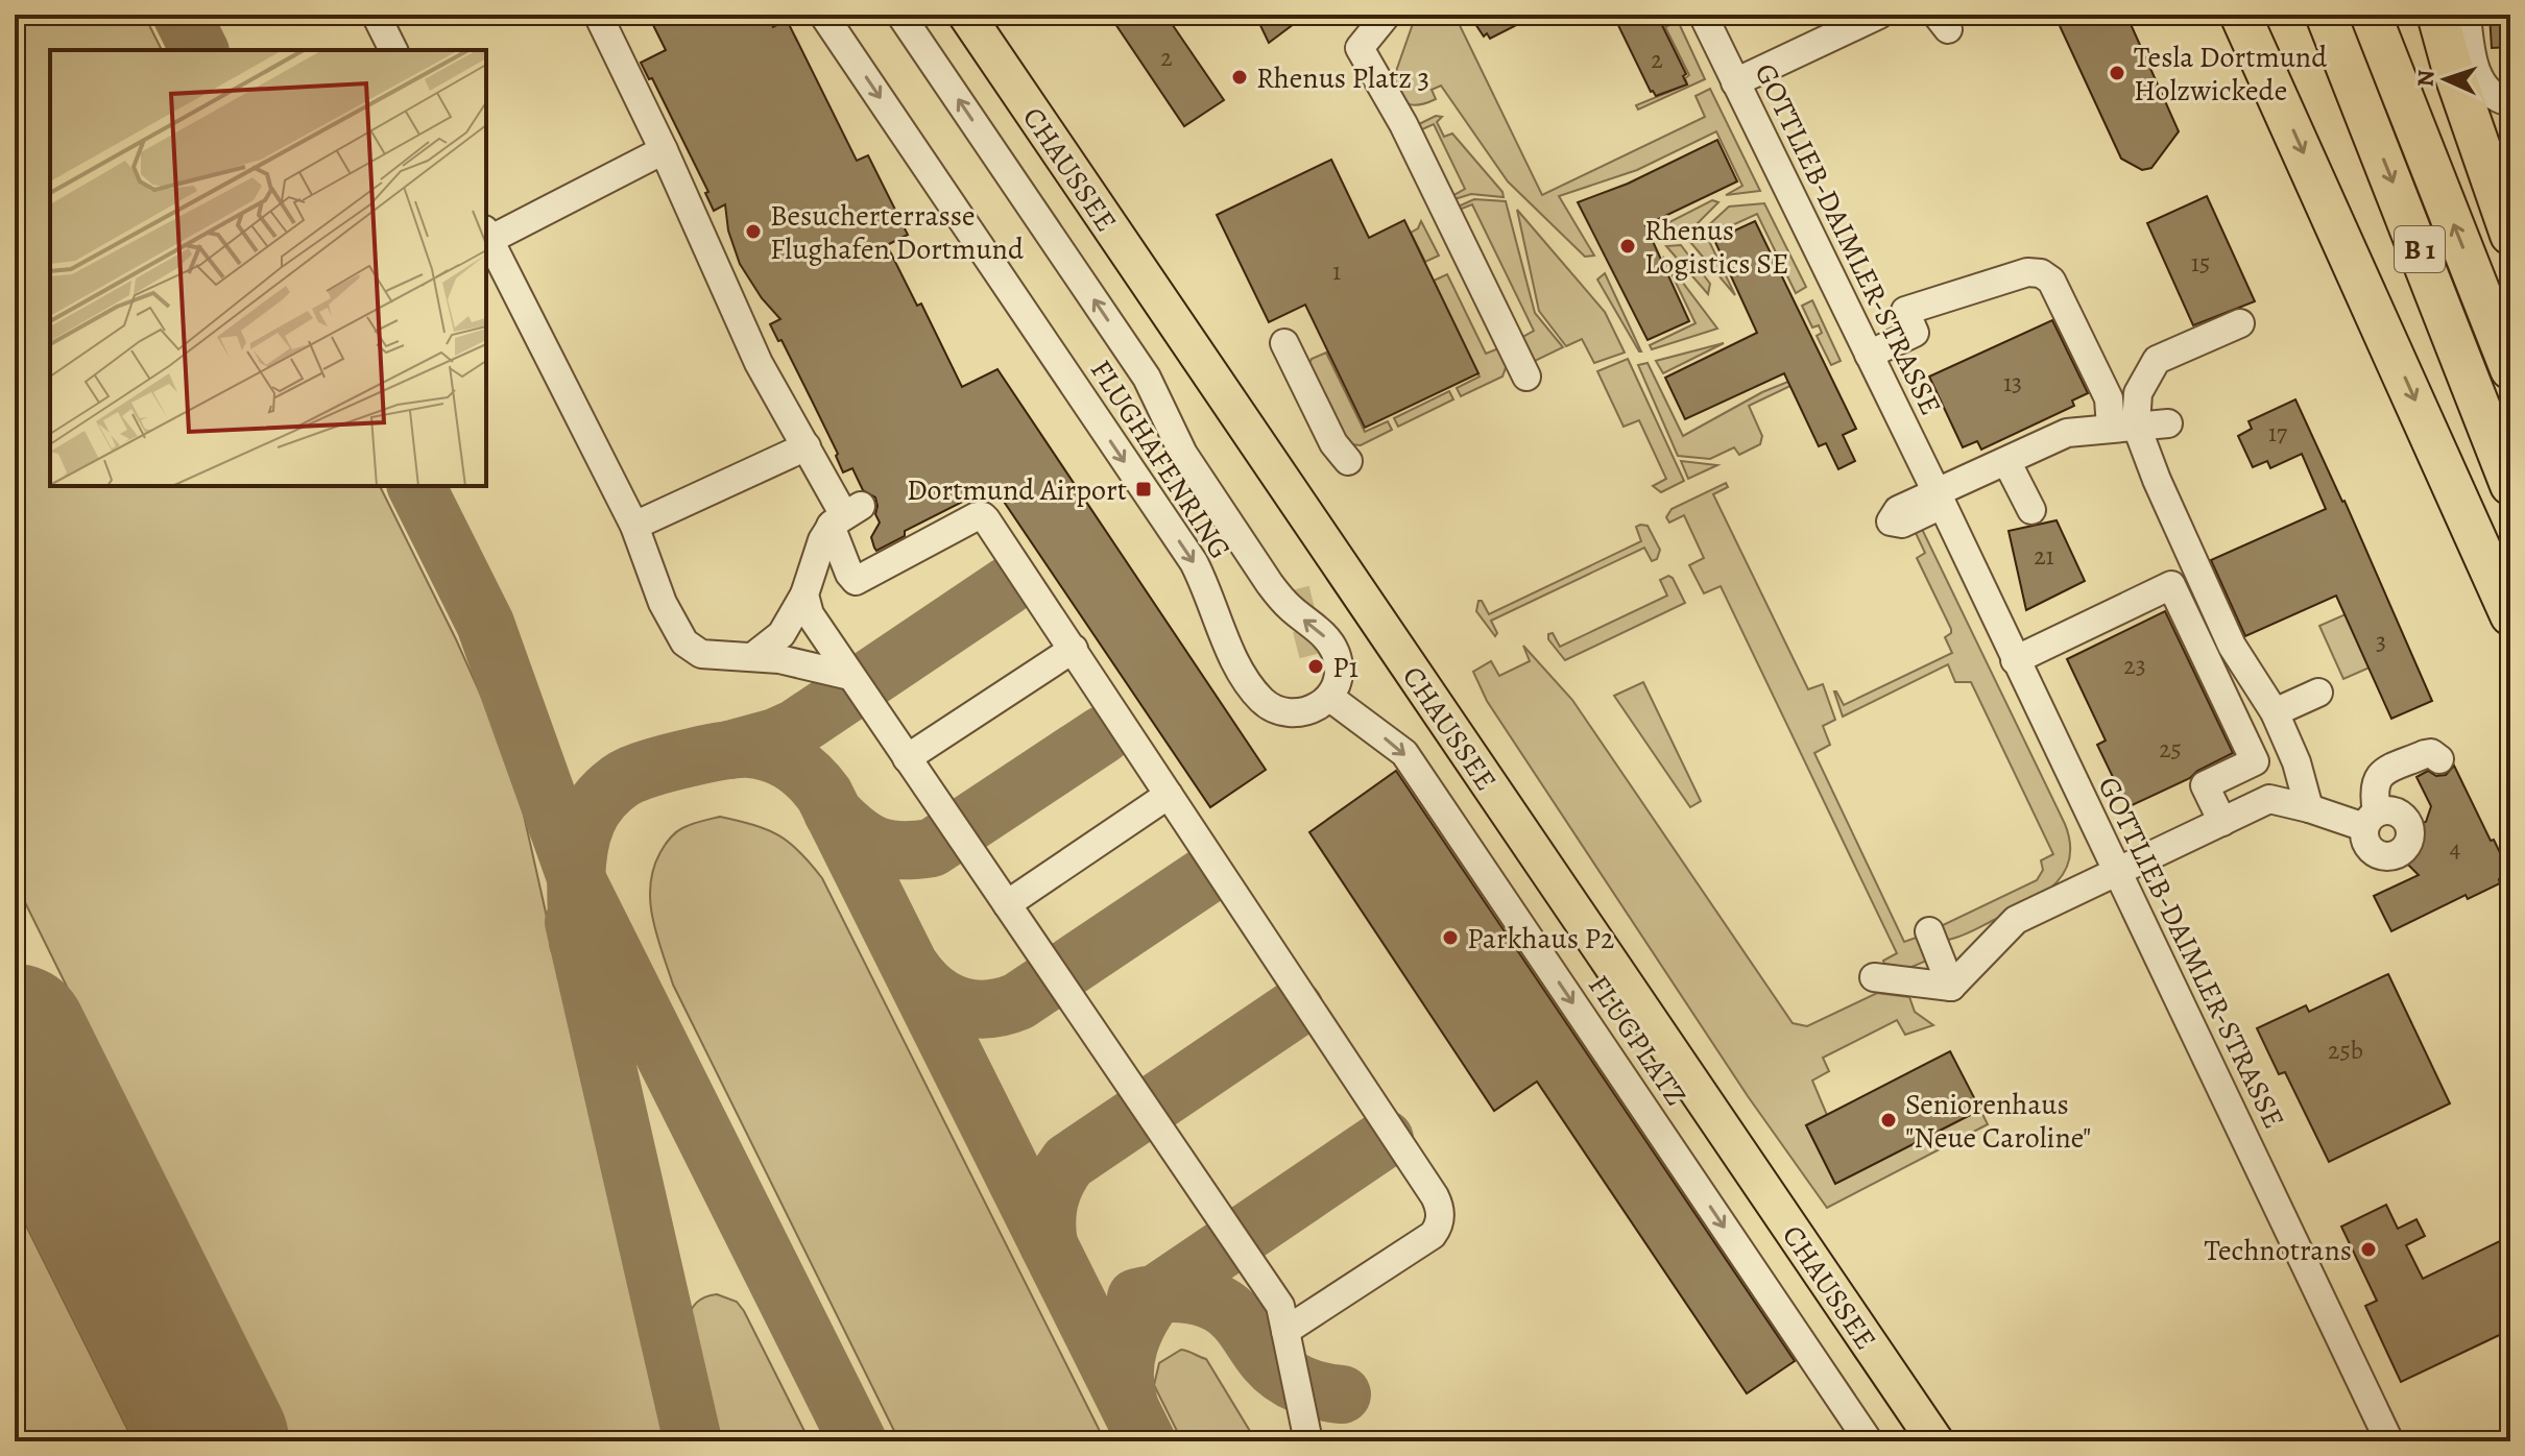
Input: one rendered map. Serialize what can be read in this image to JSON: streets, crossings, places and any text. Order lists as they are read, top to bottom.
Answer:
{
  "streets": {
    "highway": ["B 1"],
    "main road": ["CHAUSSEE"],
    "street": ["GOTTLIEB-DAIMLER-STRASSE", "FLUGHAFENRING", "FLUGPLATZ"]
  },
  "crossings": [
    ["FLUGHAFENRING", "FLUGPLATZ"]
  ],
  "one_way": ["FLUGPLATZ"],
  "places": {
    "other": [
      "Tesla Dortmund Holzwickede",
      "Rhenus Platz 3",
      "Besucherterrasse Flughafen Dortmund",
      "Rhenus Logistics SE",
      "P1",
      "Parkhaus P2",
      "Seniorenhaus \"Neue Caroline\"",
      "Technotrans"
    ],
    "transit": ["Dortmund Airport"]
  },
  "house_numbers": [
    "2",
    "2",
    "15",
    "1",
    "13",
    "17",
    "21",
    "3",
    "23",
    "25",
    "4",
    "25b"
  ],
  "north": "left"
}
